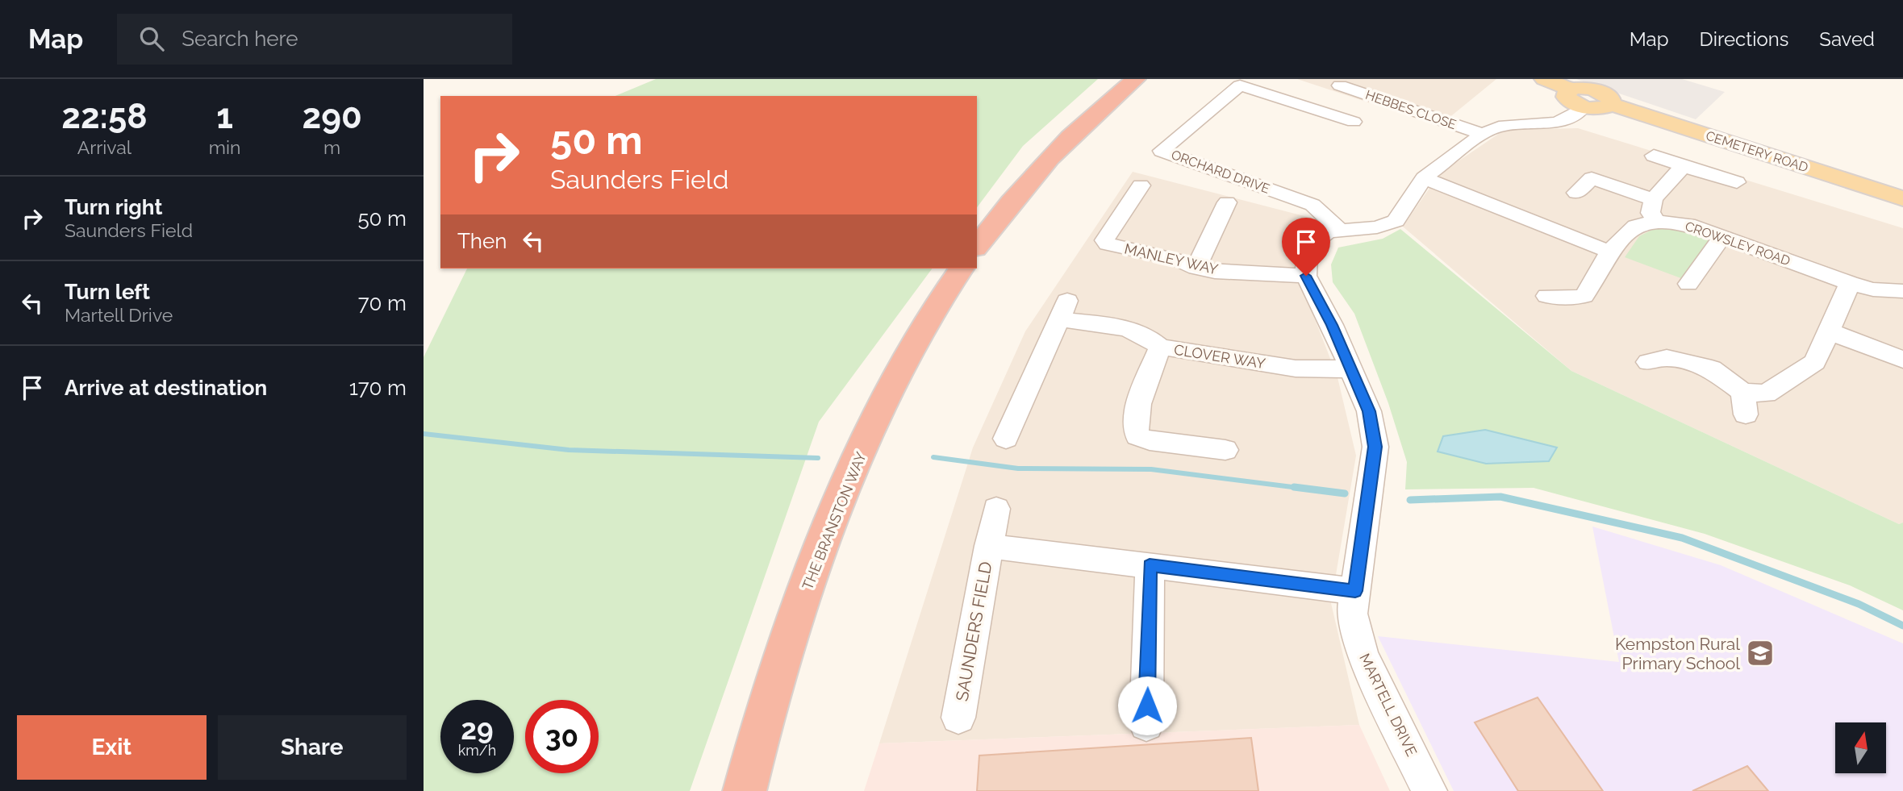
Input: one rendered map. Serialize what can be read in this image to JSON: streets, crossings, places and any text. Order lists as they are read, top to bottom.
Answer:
{
  "streets": {
    "highway": ["THE BRANSTON WAY"],
    "main road": ["CEMETERY ROAD"],
    "street": [
      "HEBBES CLOSE",
      "ORCHARD DRIVE",
      "CROWSLEY ROAD",
      "MANLEY WAY",
      "CLOVER WAY",
      "SAUNDERS FIELD",
      "MARTELL DRIVE"
    ]
  },
  "crossings": [
    ["MANLEY WAY", "MARTELL DRIVE"],
    ["CLOVER WAY", "MARTELL DRIVE"],
    ["SAUNDERS FIELD", "MARTELL DRIVE"]
  ],
  "places": {
    "school or university": ["Kempston Rural Primary School"]
  },
  "north": "top",
  "page": {
    "header": "Map",
    "search": "Search here",
    "nav": ["Map", "Directions", "Saved"],
    "eta": [
      "22:58",
      "Arrival",
      "1",
      "min",
      "290",
      "m"
    ],
    "turn": ["50 m", "Saunders Field"],
    "list": [
      {
        "name": "Turn right",
        "note": "Saunders Field",
        "value": "50 m"
      },
      {
        "name": "Turn left",
        "note": "Martell Drive",
        "value": "70 m"
      },
      {
        "name": "Arrive at destination",
        "value": "170 m"
      }
    ],
    "then": "Then",
    "speed": "29 km/h",
    "limit": "30",
    "buttons": ["Exit", "Share"]
  }
}
